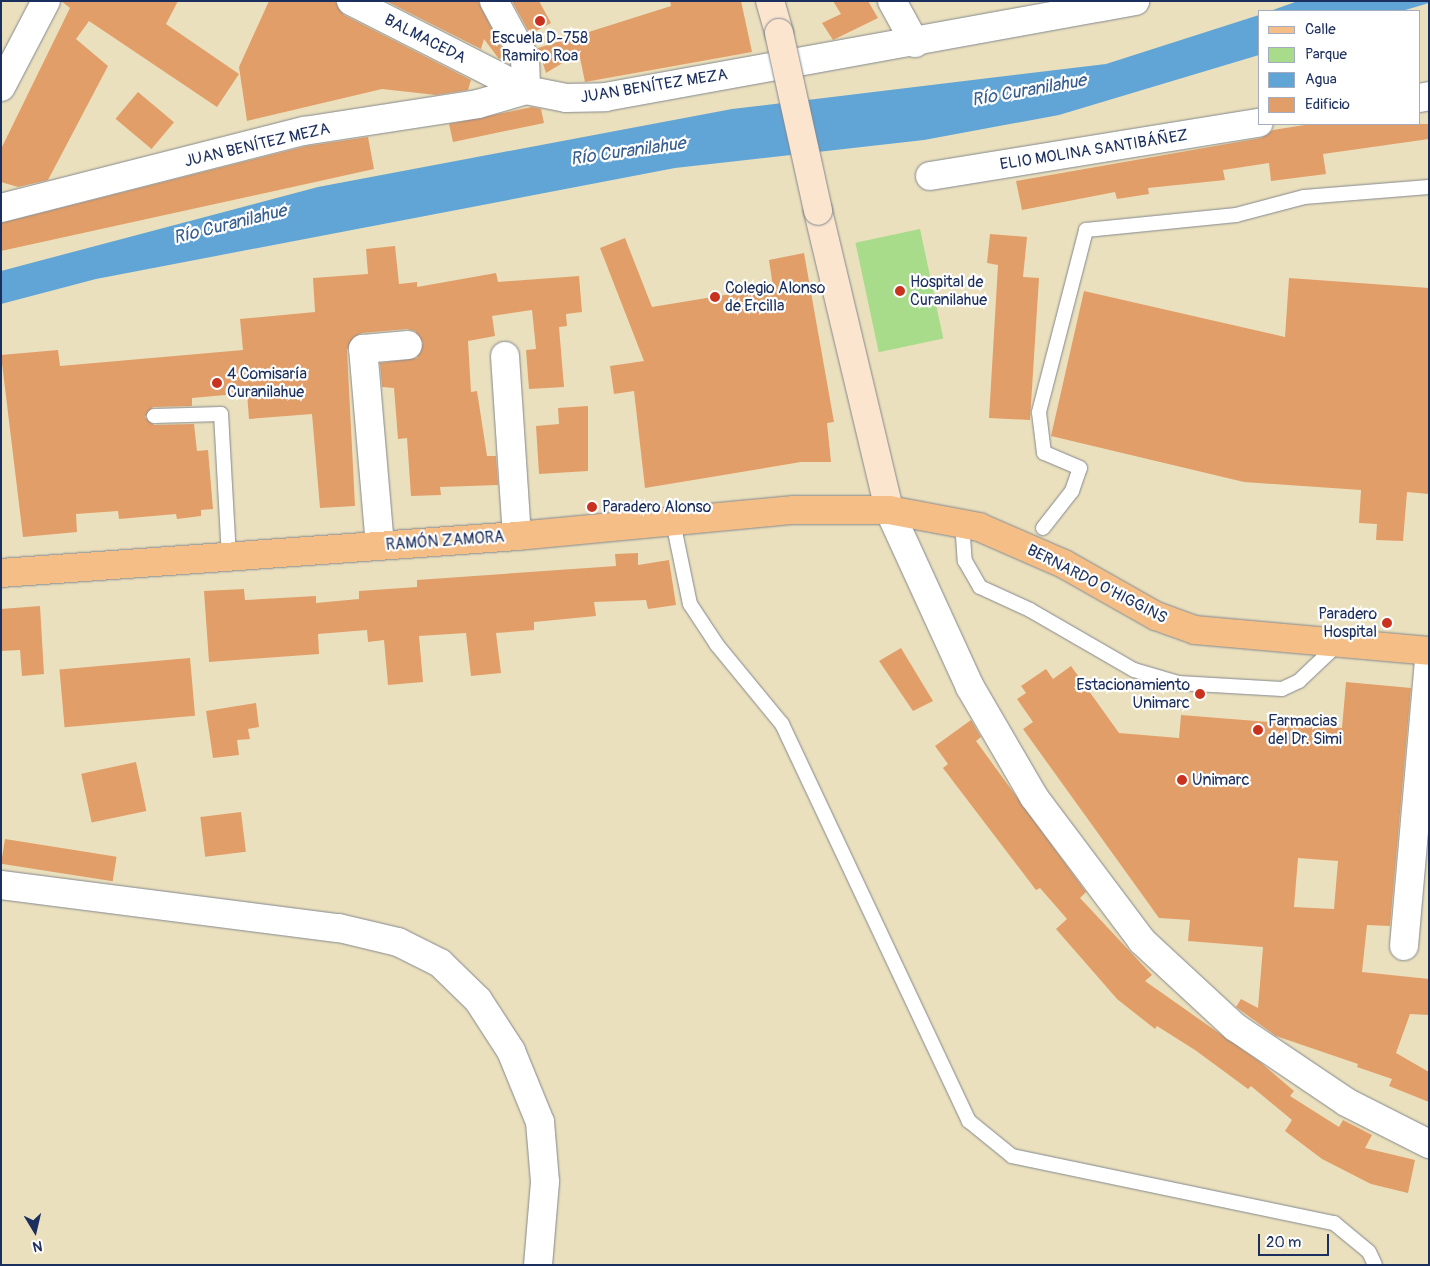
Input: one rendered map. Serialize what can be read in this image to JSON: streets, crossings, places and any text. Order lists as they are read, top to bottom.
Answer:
{
  "streets": {
    "main road": ["RAMÓN ZAMORA", "BERNARDO O'HIGGINS"],
    "street": ["BALMACEDA", "JUAN BENÍTEZ MEZA", "ELIO MOLINA SANTIBÁÑEZ"]
  },
  "crossings": [
    ["BALMACEDA", "JUAN BENÍTEZ MEZA"],
    ["RAMÓN ZAMORA", "BERNARDO O'HIGGINS"]
  ],
  "water": ["Río Curanilahue"],
  "places": [
    "Escuela D-758 Ramiro Roa",
    "Hospital de Curanilahue",
    "Colegio Alonso de Ercilla",
    "4 Comisaría Curanilahue",
    "Paradero Alonso",
    "Paradero Hospital",
    "Estacionamiento Unimarc",
    "Farmacias del Dr. Simi",
    "Unimarc"
  ],
  "legend": [
    "Calle",
    "Parque",
    "Agua",
    "Edificio"
  ],
  "scale_bar": "20 m",
  "north": "bottom"
}
